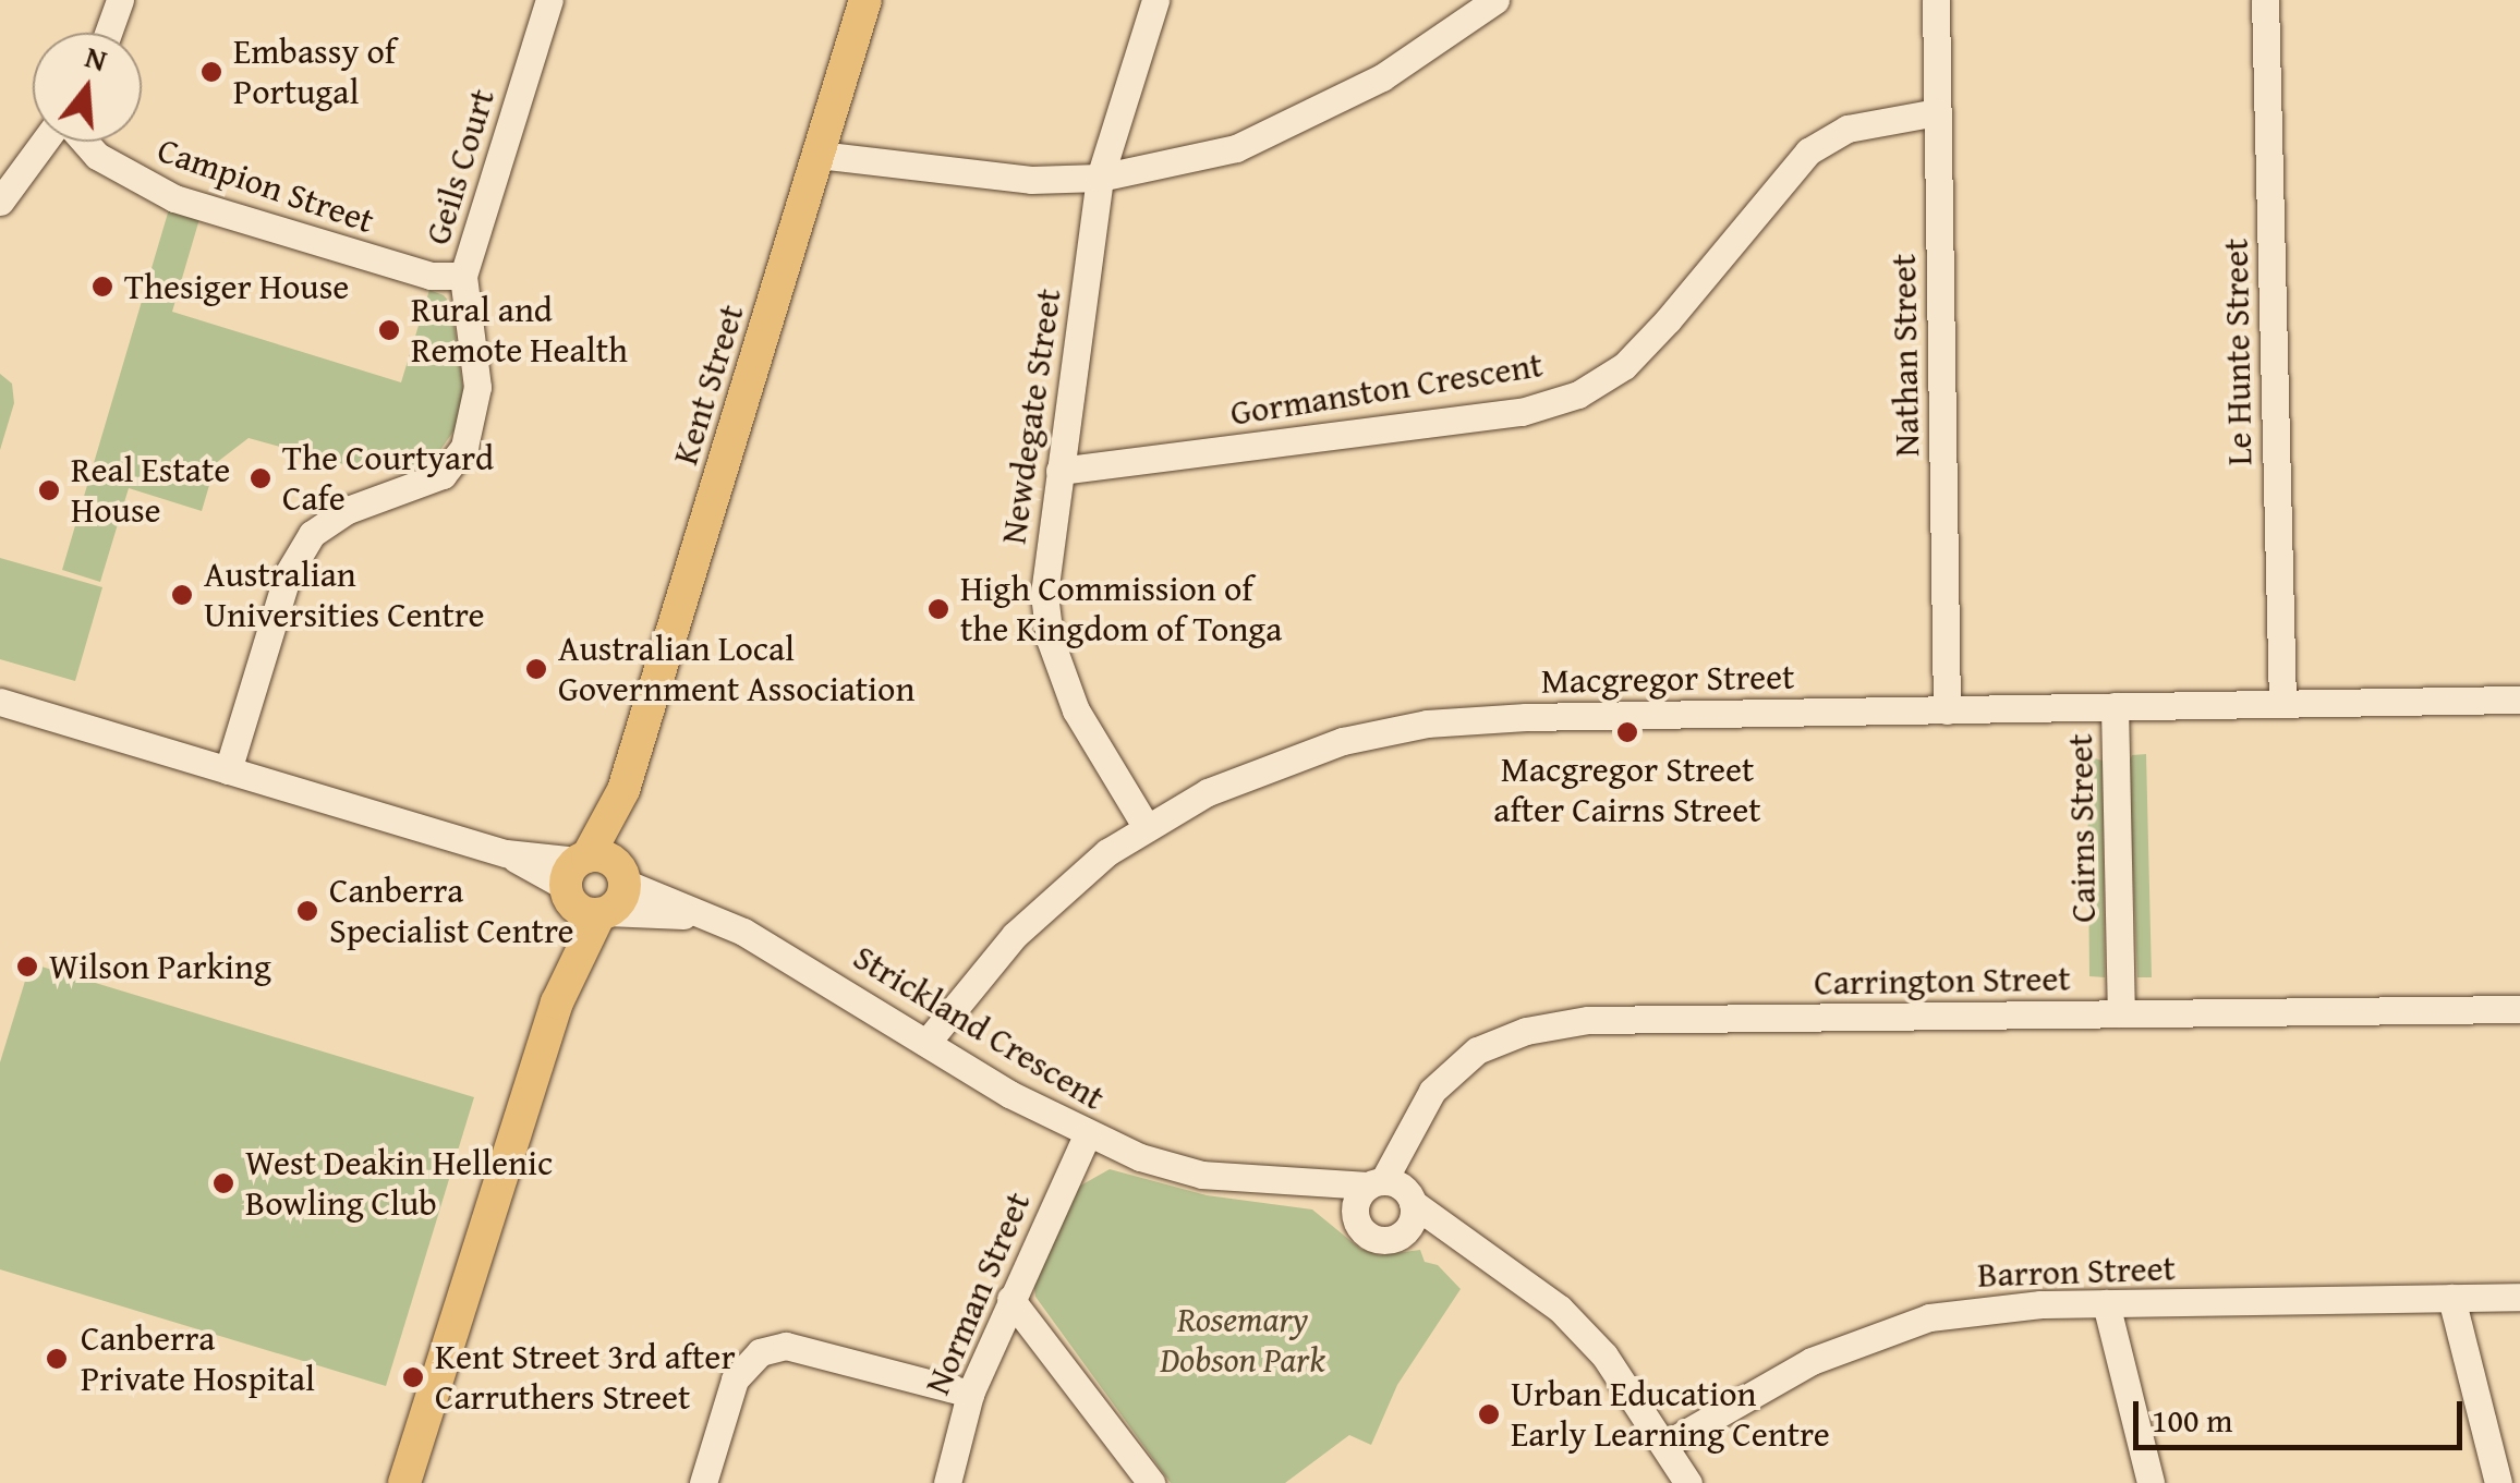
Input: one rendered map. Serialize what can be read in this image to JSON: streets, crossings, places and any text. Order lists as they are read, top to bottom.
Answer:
{
  "streets": {
    "main road": ["Kent Street"],
    "street": [
      "Geils Court",
      "Campion Street",
      "Le Hunte Street",
      "Nathan Street",
      "Gormanston Crescent",
      "Newdegate Street",
      "Macgregor Street",
      "Cairns Street",
      "Carrington Street",
      "Strickland Crescent",
      "Barron Street",
      "Norman Street"
    ]
  },
  "crossings": [
    ["Geils Court", "Campion Street"],
    ["Le Hunte Street", "Macgregor Street"],
    ["Nathan Street", "Gormanston Crescent"],
    ["Nathan Street", "Macgregor Street"],
    ["Kent Street", "Strickland Crescent"],
    ["Gormanston Crescent", "Newdegate Street"],
    ["Newdegate Street", "Macgregor Street"],
    ["Macgregor Street", "Cairns Street"],
    ["Macgregor Street", "Strickland Crescent"],
    ["Cairns Street", "Carrington Street"],
    ["Carrington Street", "Strickland Crescent"],
    ["Strickland Crescent", "Norman Street"]
  ],
  "parks": ["Rosemary Dobson Park"],
  "places": [
    "Embassy of Portugal",
    "Thesiger House",
    "Rural and Remote Health",
    "The Courtyard Cafe",
    "Real Estate House",
    "Australian Universities Centre",
    "High Commission of the Kingdom of Tonga",
    "Australian Local Government Association",
    "Macgregor Street after Cairns Street",
    "Canberra Specialist Centre",
    "Wilson Parking",
    "West Deakin Hellenic Bowling Club",
    "Canberra Private Hospital",
    "Kent Street 3rd after Carruthers Street",
    "Urban Education Early Learning Centre"
  ],
  "scale_bar": "100 m",
  "north": "top"
}
